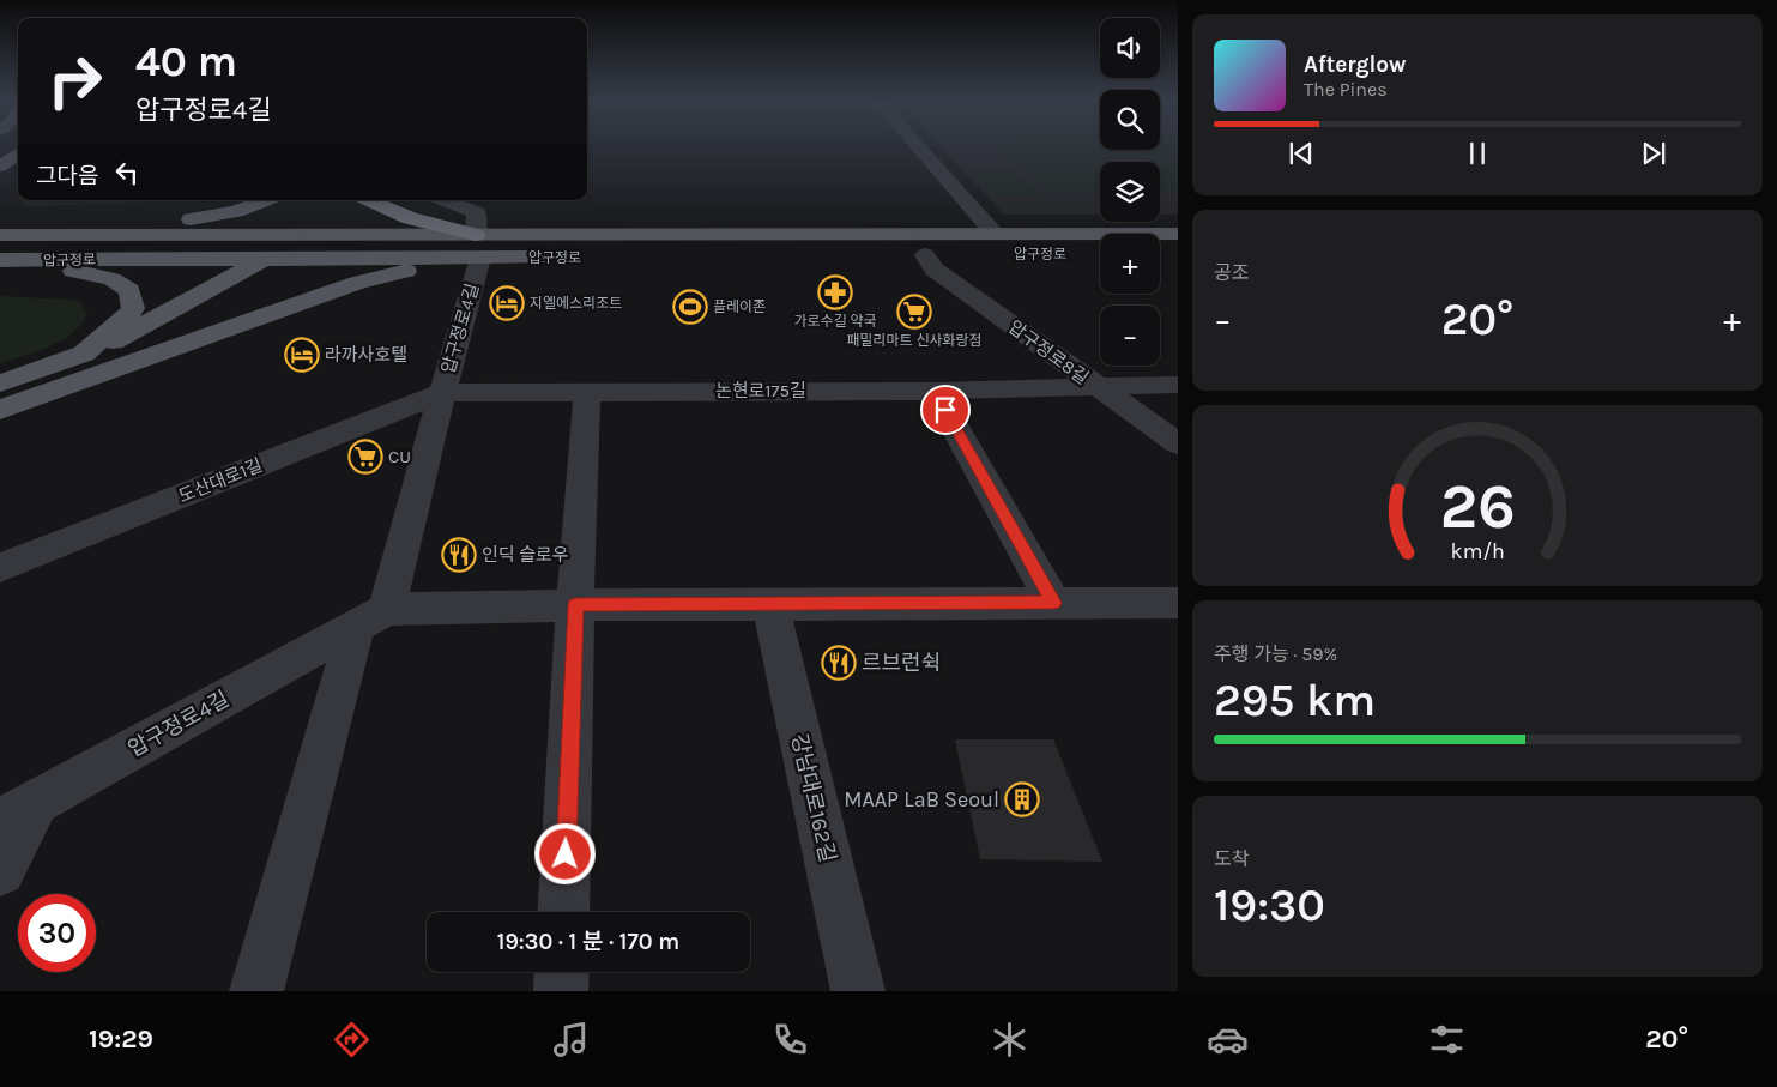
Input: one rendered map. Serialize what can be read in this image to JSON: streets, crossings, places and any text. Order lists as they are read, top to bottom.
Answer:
{
  "streets": {
    "main road": ["압구정로"],
    "street": [
      "압구정로4길",
      "압구정로8길",
      "논현로175길",
      "도산대로1길",
      "강남대로162길"
    ]
  },
  "crossings": [
    ["압구정로", "압구정로4길"],
    ["압구정로", "압구정로8길"],
    ["압구정로4길", "논현로175길"],
    ["압구정로4길", "도산대로1길"],
    ["압구정로4길", "강남대로162길"],
    ["압구정로8길", "논현로175길"],
    ["논현로175길", "도산대로1길"]
  ],
  "places": {
    "pharmacy": ["가로수길 약국"],
    "hotel": ["지엘에스리조트", "라까사호텔"],
    "sports": ["플레이존"],
    "supermarket": ["패밀리마트 신사화랑점", "CU"],
    "restaurant": ["인딕 슬로우", "르브런쉭"],
    "building": ["MAAP LaB Seoul"]
  },
  "page": {
    "map_buttons": ["+", "−"],
    "turn": ["40 m", "압구정로4길"],
    "song": ["Afterglow", "The Pines"],
    "then": "그다음",
    "tile": [
      "공조",
      ["주행 가능 · 59%", "295 km"],
      ["도착", "19:30"]
    ],
    "heat": ["−", "20°", "+"],
    "limit": "30",
    "trip": "19:30 · 1 분 · 170 m",
    "tabs": ["19:29", "20°"],
    "gauge": ["26", "km/h"]
  }
}
